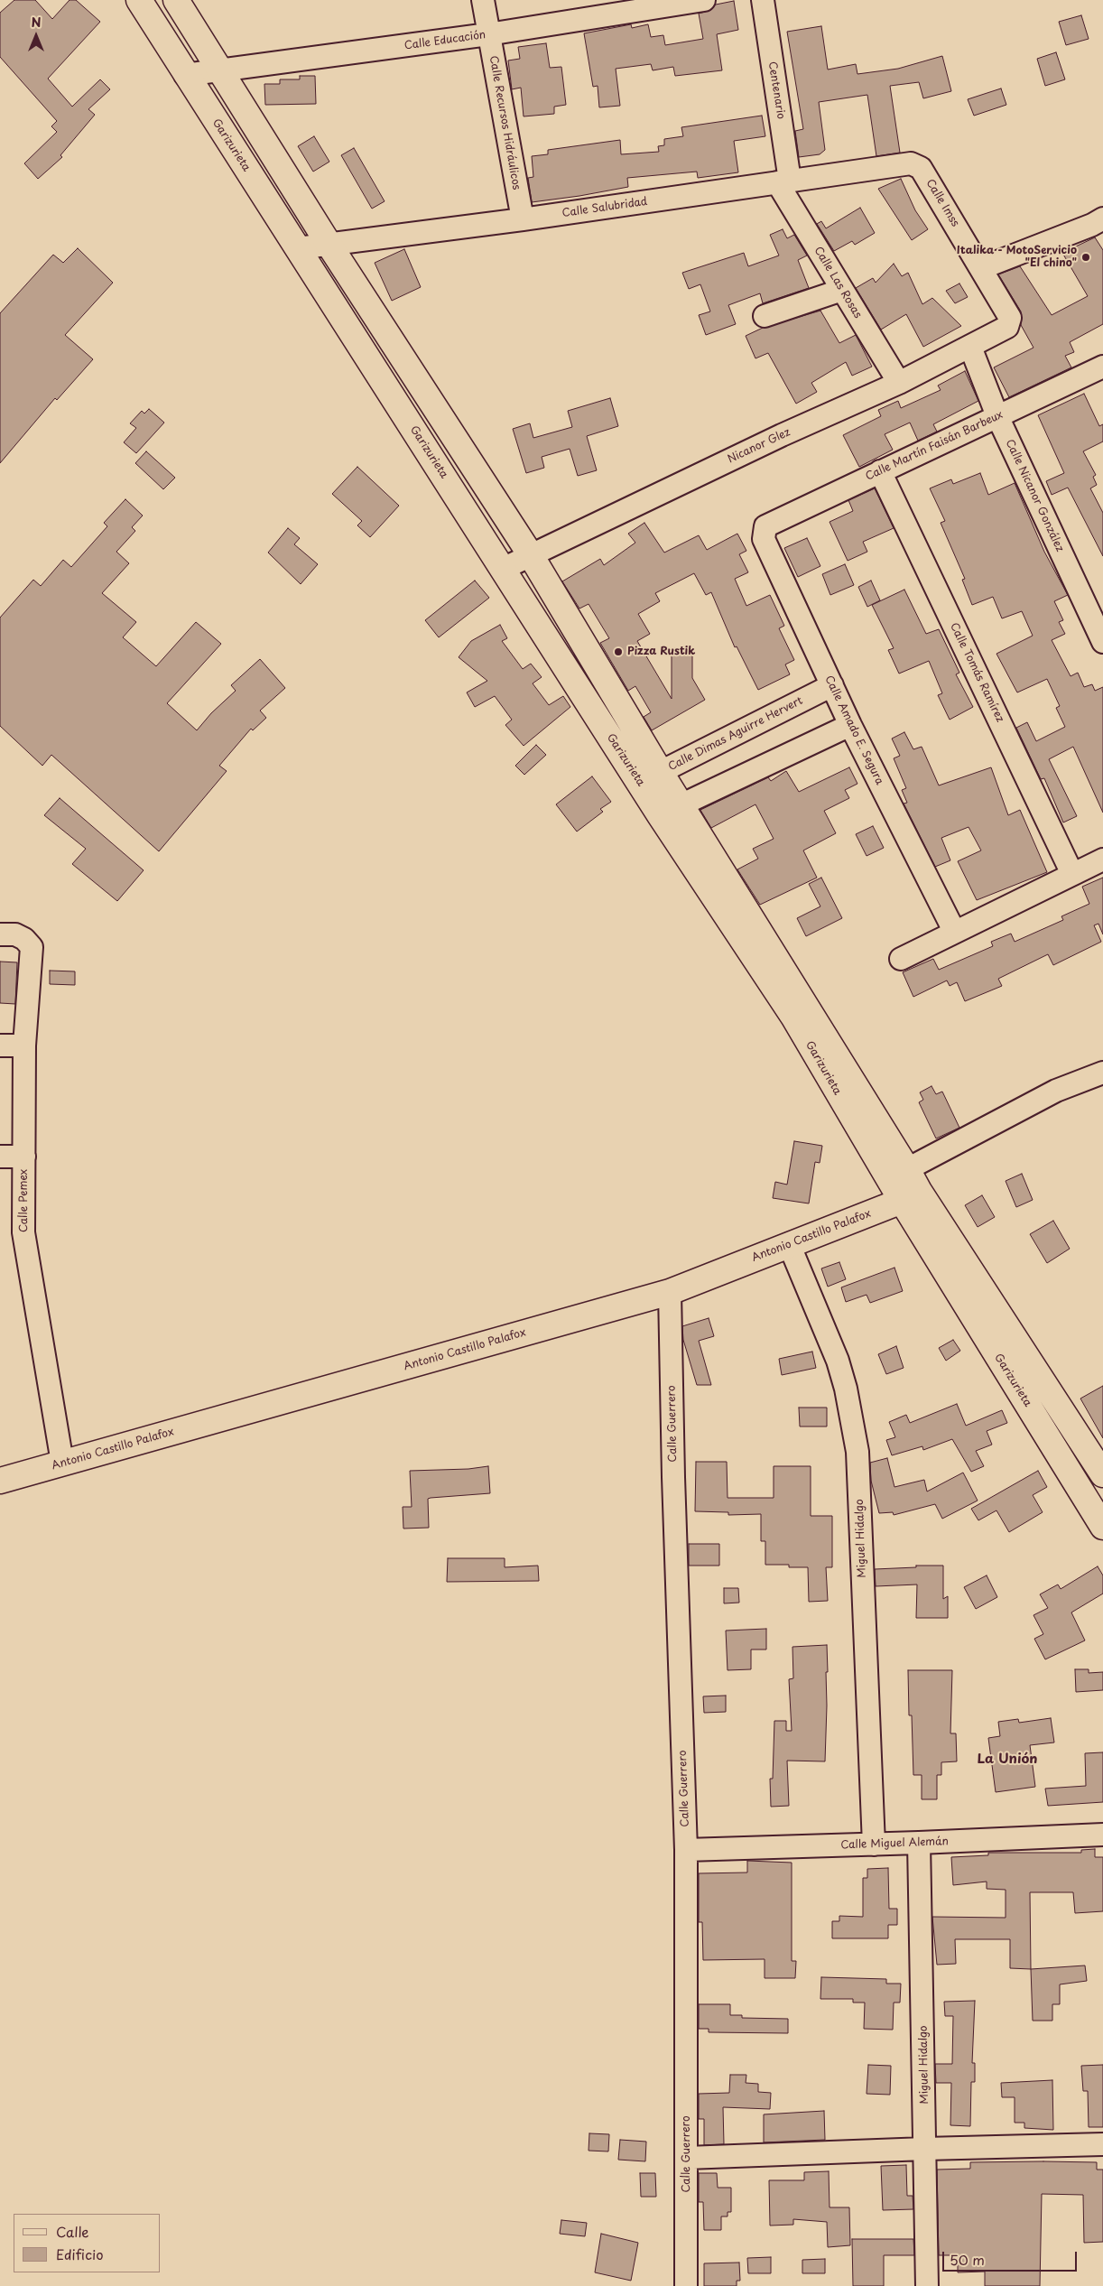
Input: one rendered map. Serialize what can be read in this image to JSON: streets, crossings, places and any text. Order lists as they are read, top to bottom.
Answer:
{
  "streets": {
    "main road": ["Garizurieta", "Antonio Castillo Palafox"],
    "street": [
      "Calle Educación",
      "Centenario",
      "Calle Recursos Hidráulicos",
      "Calle Imss",
      "Calle Salubridad",
      "Calle Las Rosas",
      "Nicanor Glez",
      "Calle Martín Faisán Barbeux",
      "Calle Nicanor González",
      "Calle Tomás Ramírez",
      "Calle Amado E. Segura",
      "Calle Dimas Aguirre Hervert",
      "Calle Pemex",
      "Calle Guerrero",
      "Miguel Hidalgo",
      "Calle Miguel Alemán"
    ]
  },
  "crossings": [
    ["Calle Educación", "Calle Recursos Hidráulicos"],
    ["Calle Educación", "Garizurieta"],
    ["Centenario", "Calle Salubridad"],
    ["Centenario", "Calle Las Rosas"],
    ["Calle Recursos Hidráulicos", "Calle Salubridad"],
    ["Garizurieta", "Calle Salubridad"],
    ["Garizurieta", "Nicanor Glez"],
    ["Garizurieta", "Calle Dimas Aguirre Hervert"],
    ["Garizurieta", "Antonio Castillo Palafox"],
    ["Calle Imss", "Calle Salubridad"],
    ["Calle Imss", "Nicanor Glez"],
    ["Calle Salubridad", "Calle Las Rosas"],
    ["Calle Las Rosas", "Nicanor Glez"],
    ["Nicanor Glez", "Calle Nicanor González"],
    ["Calle Martín Faisán Barbeux", "Calle Nicanor González"],
    ["Calle Martín Faisán Barbeux", "Calle Tomás Ramírez"],
    ["Calle Martín Faisán Barbeux", "Calle Amado E. Segura"],
    ["Calle Amado E. Segura", "Calle Dimas Aguirre Hervert"],
    ["Calle Pemex", "Antonio Castillo Palafox"],
    ["Antonio Castillo Palafox", "Calle Guerrero"],
    ["Antonio Castillo Palafox", "Miguel Hidalgo"],
    ["Calle Guerrero", "Calle Miguel Alemán"],
    ["Miguel Hidalgo", "Calle Miguel Alemán"]
  ],
  "districts": ["La Unión"],
  "places": ["Italika - MotoServicio \"El chino\"", "Pizza Rustik"],
  "legend": ["Calle", "Edificio"],
  "scale_bar": "50 m",
  "north": "top"
}
